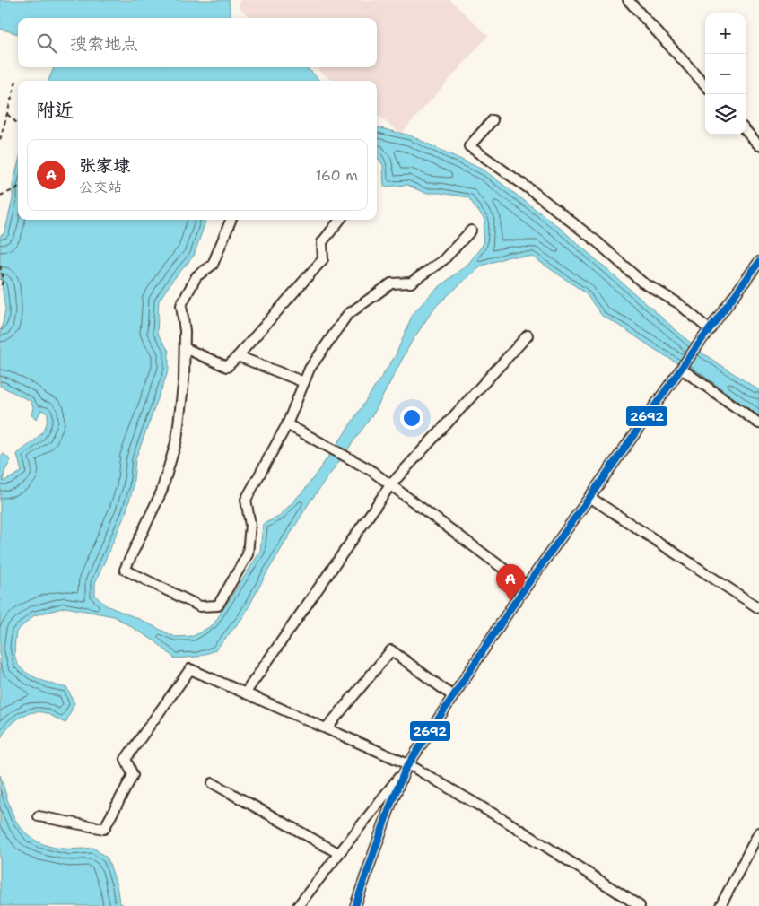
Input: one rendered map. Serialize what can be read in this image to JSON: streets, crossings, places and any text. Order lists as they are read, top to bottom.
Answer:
{
  "lines": ["transit line 2692"],
  "page": {
    "map_buttons": ["+", "−"],
    "search": "搜索地点",
    "heading": "附近",
    "list": [
      {
        "mark": "A",
        "name": "张家埭",
        "note": "公交站",
        "value": "160 m"
      }
    ],
    "pins": "A"
  }
}
